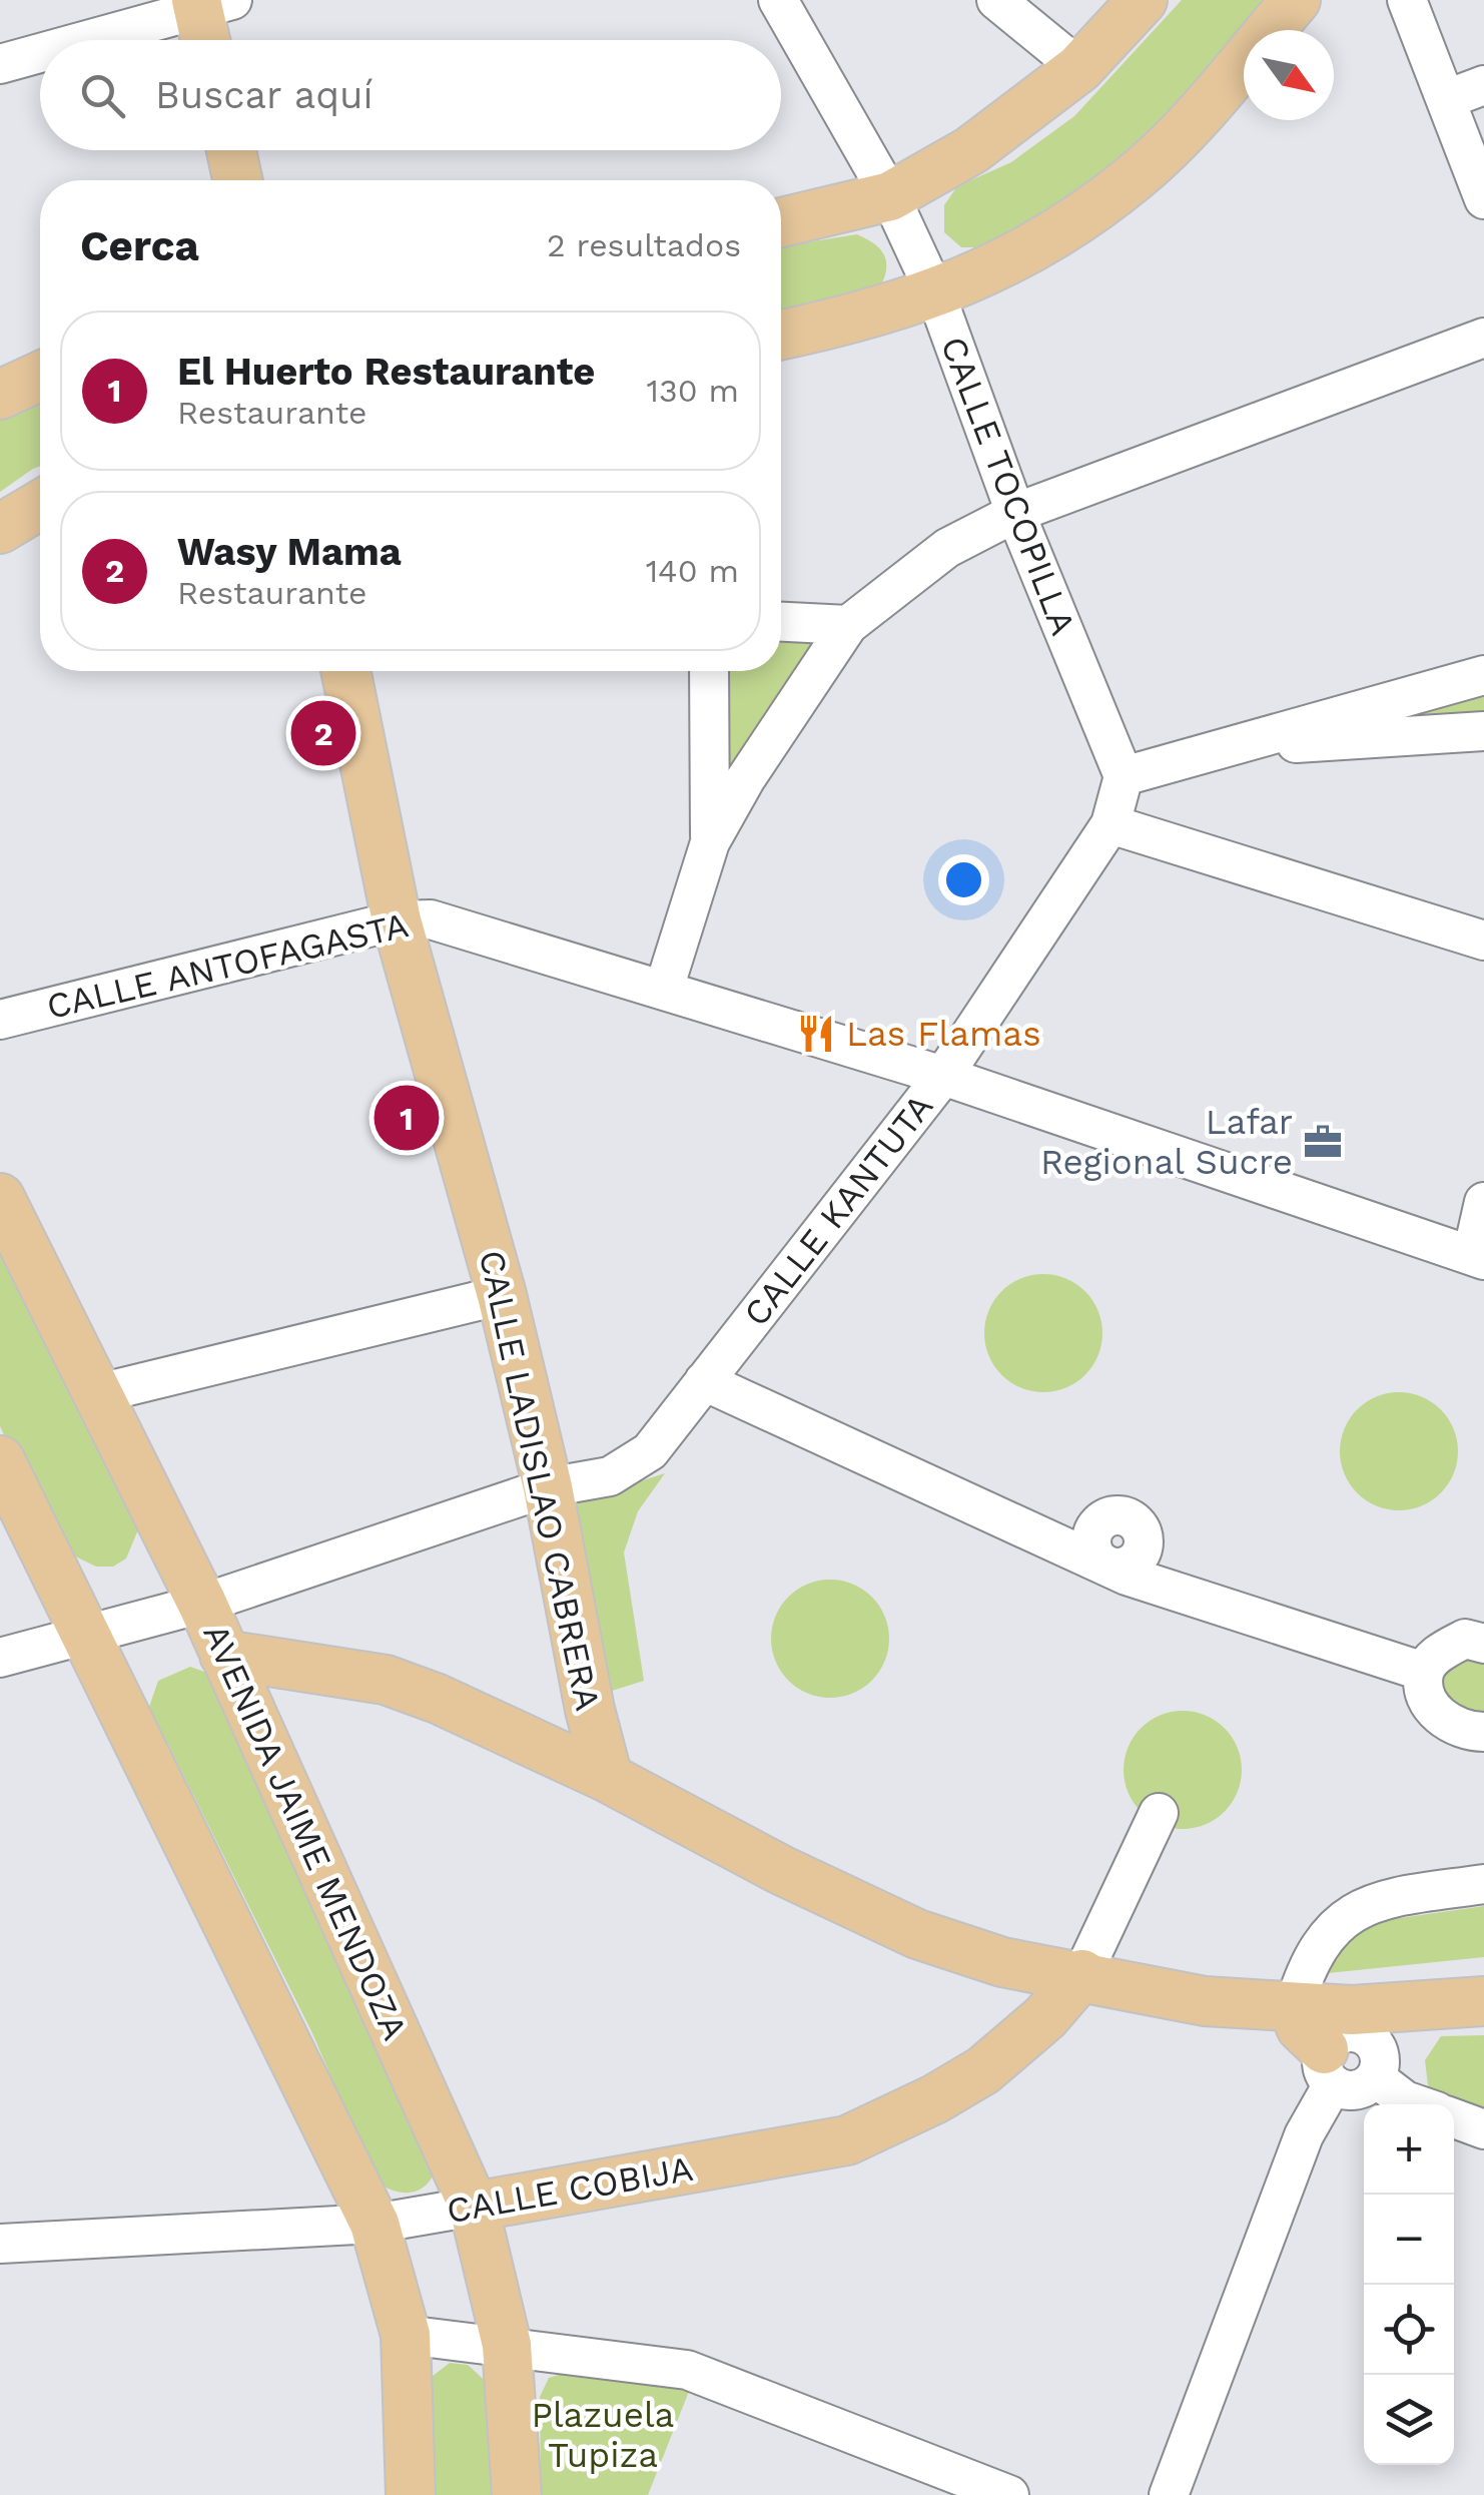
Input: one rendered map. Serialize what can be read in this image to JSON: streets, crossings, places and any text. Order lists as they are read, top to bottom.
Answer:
{
  "streets": {
    "main road": ["CALLE LADISLAO CABRERA", "AVENIDA JAIME MENDOZA", "CALLE COBIJA"],
    "street": ["CALLE TOCOPILLA", "CALLE ANTOFAGASTA", "CALLE KANTUTA"]
  },
  "crossings": [
    ["CALLE TOCOPILLA", "CALLE KANTUTA"],
    ["CALLE ANTOFAGASTA", "CALLE KANTUTA"],
    ["CALLE ANTOFAGASTA", "CALLE LADISLAO CABRERA"],
    ["CALLE KANTUTA", "CALLE LADISLAO CABRERA"],
    ["CALLE KANTUTA", "AVENIDA JAIME MENDOZA"],
    ["AVENIDA JAIME MENDOZA", "CALLE COBIJA"]
  ],
  "parks": ["Plazuela Tupiza"],
  "places": {
    "restaurant": ["Las Flamas"],
    "office": ["Lafar Regional Sucre"]
  },
  "north": "bottom right",
  "page": {
    "search": "Buscar aquí",
    "heading": ["Cerca", "2 resultados"],
    "list": [
      {
        "mark": "1",
        "name": "El Huerto Restaurante",
        "note": "Restaurante",
        "value": "130 m"
      },
      {
        "mark": "2",
        "name": "Wasy Mama",
        "note": "Restaurante",
        "value": "140 m"
      }
    ],
    "pins": ["2", "1"],
    "map_buttons": ["+", "−"]
  }
}
